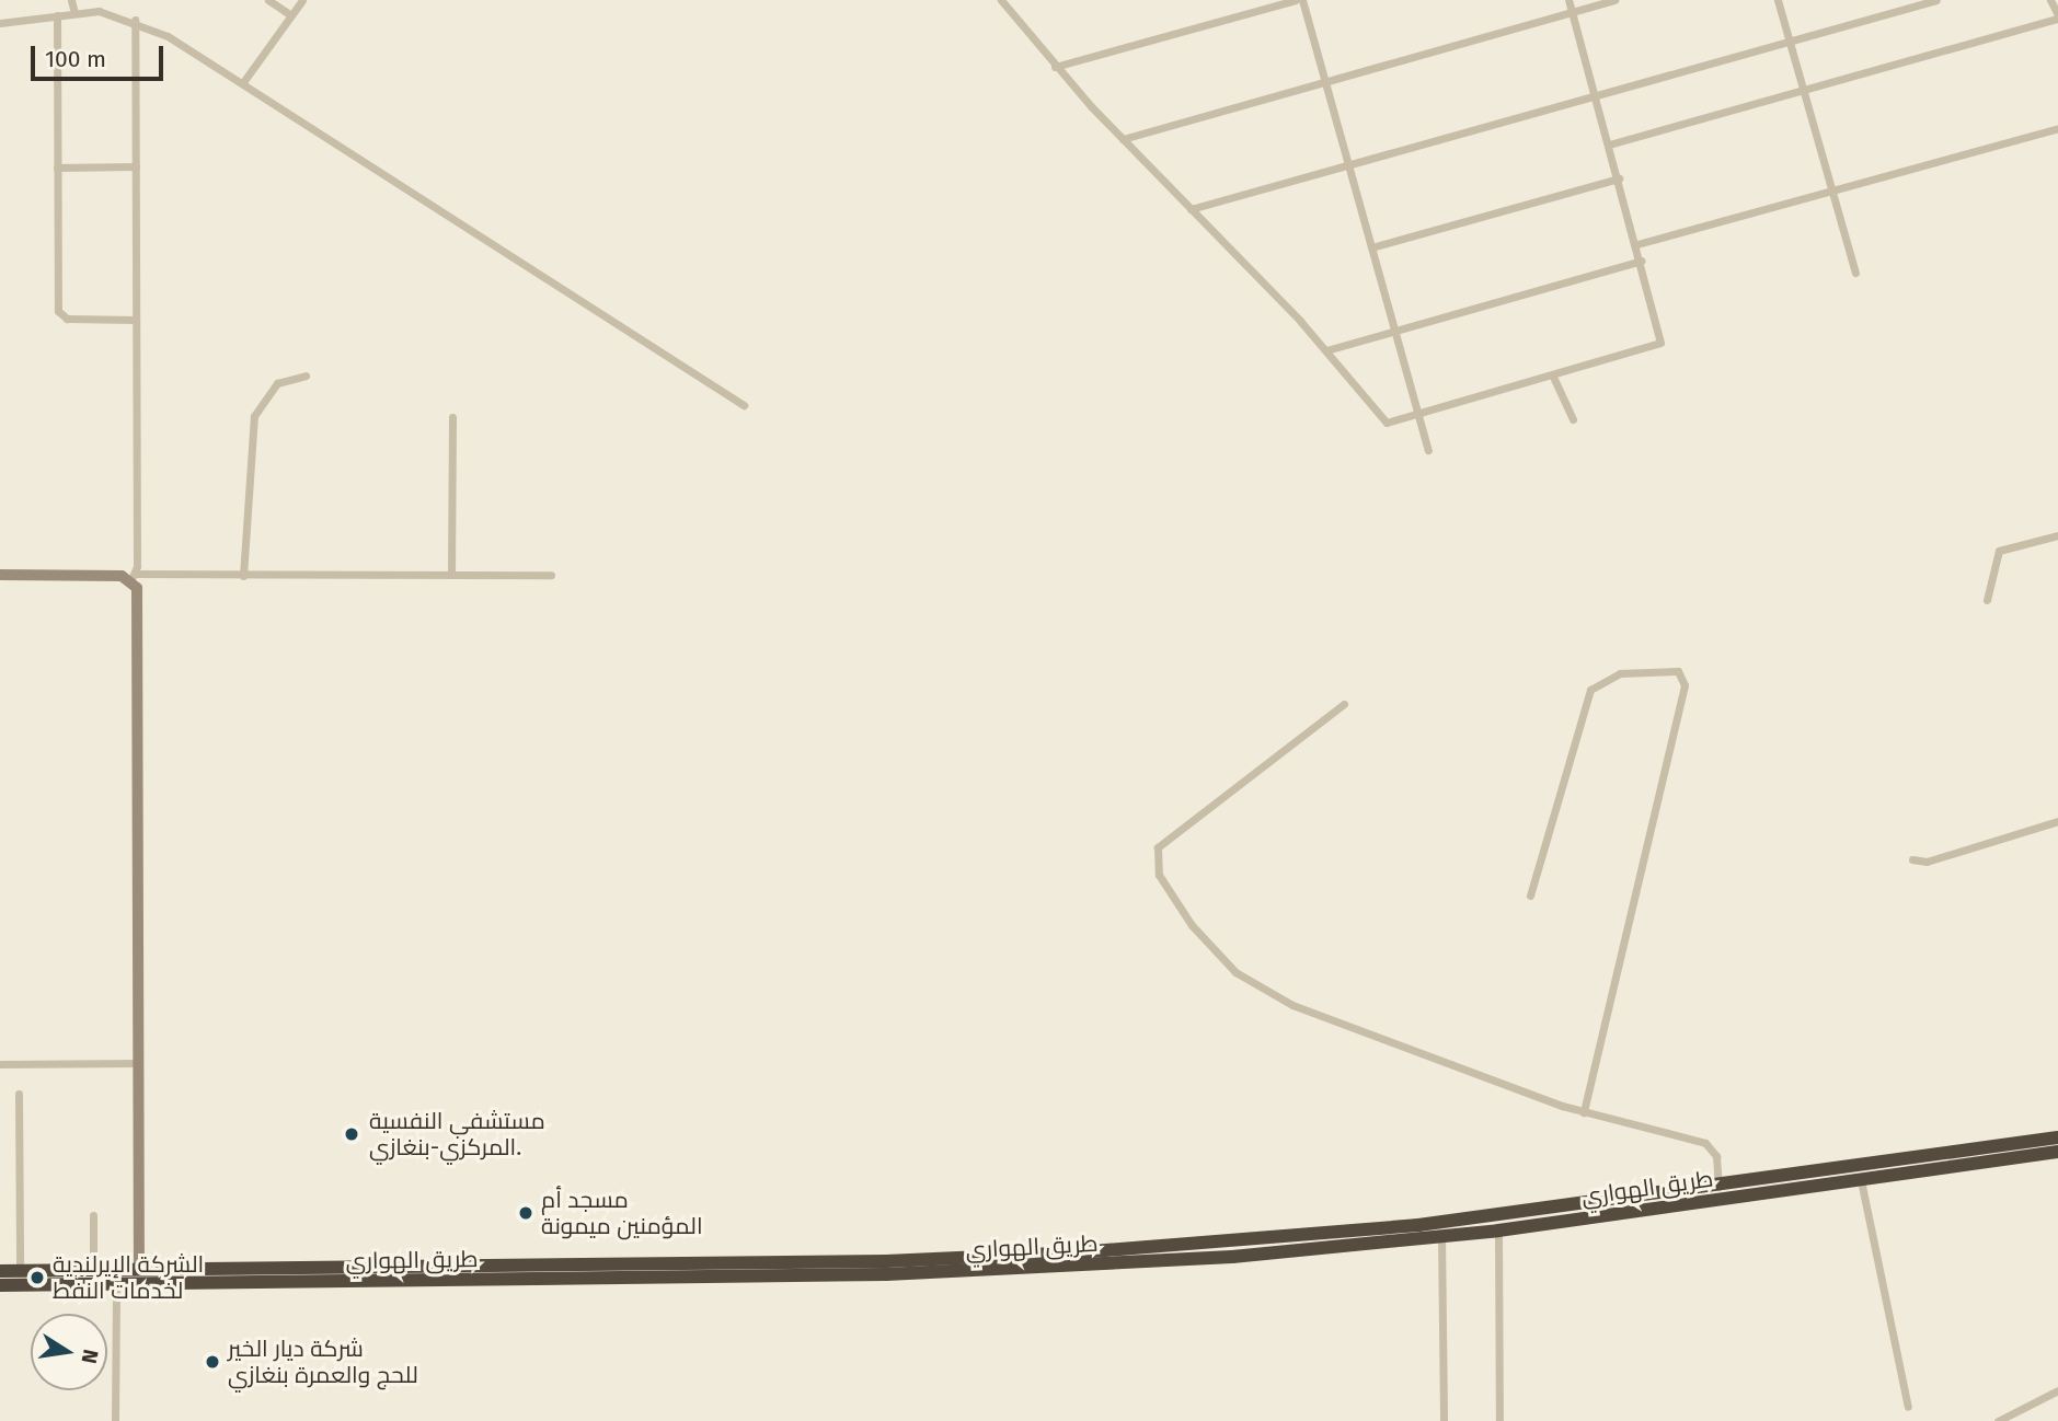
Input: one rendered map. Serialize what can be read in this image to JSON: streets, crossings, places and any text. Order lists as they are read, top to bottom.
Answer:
{
  "streets": {
    "highway": ["طريق الهواري"]
  },
  "places": [
    "مستشفي النفسية المركزي-بنغازي.",
    "مسجد أم المؤمنين ميمونة",
    "الشركة الإيرلندية لخدمات النفط",
    "شركة ديار الخير للحج والعمرة بنغازي"
  ],
  "scale_bar": "100 m",
  "north": "right"
}
